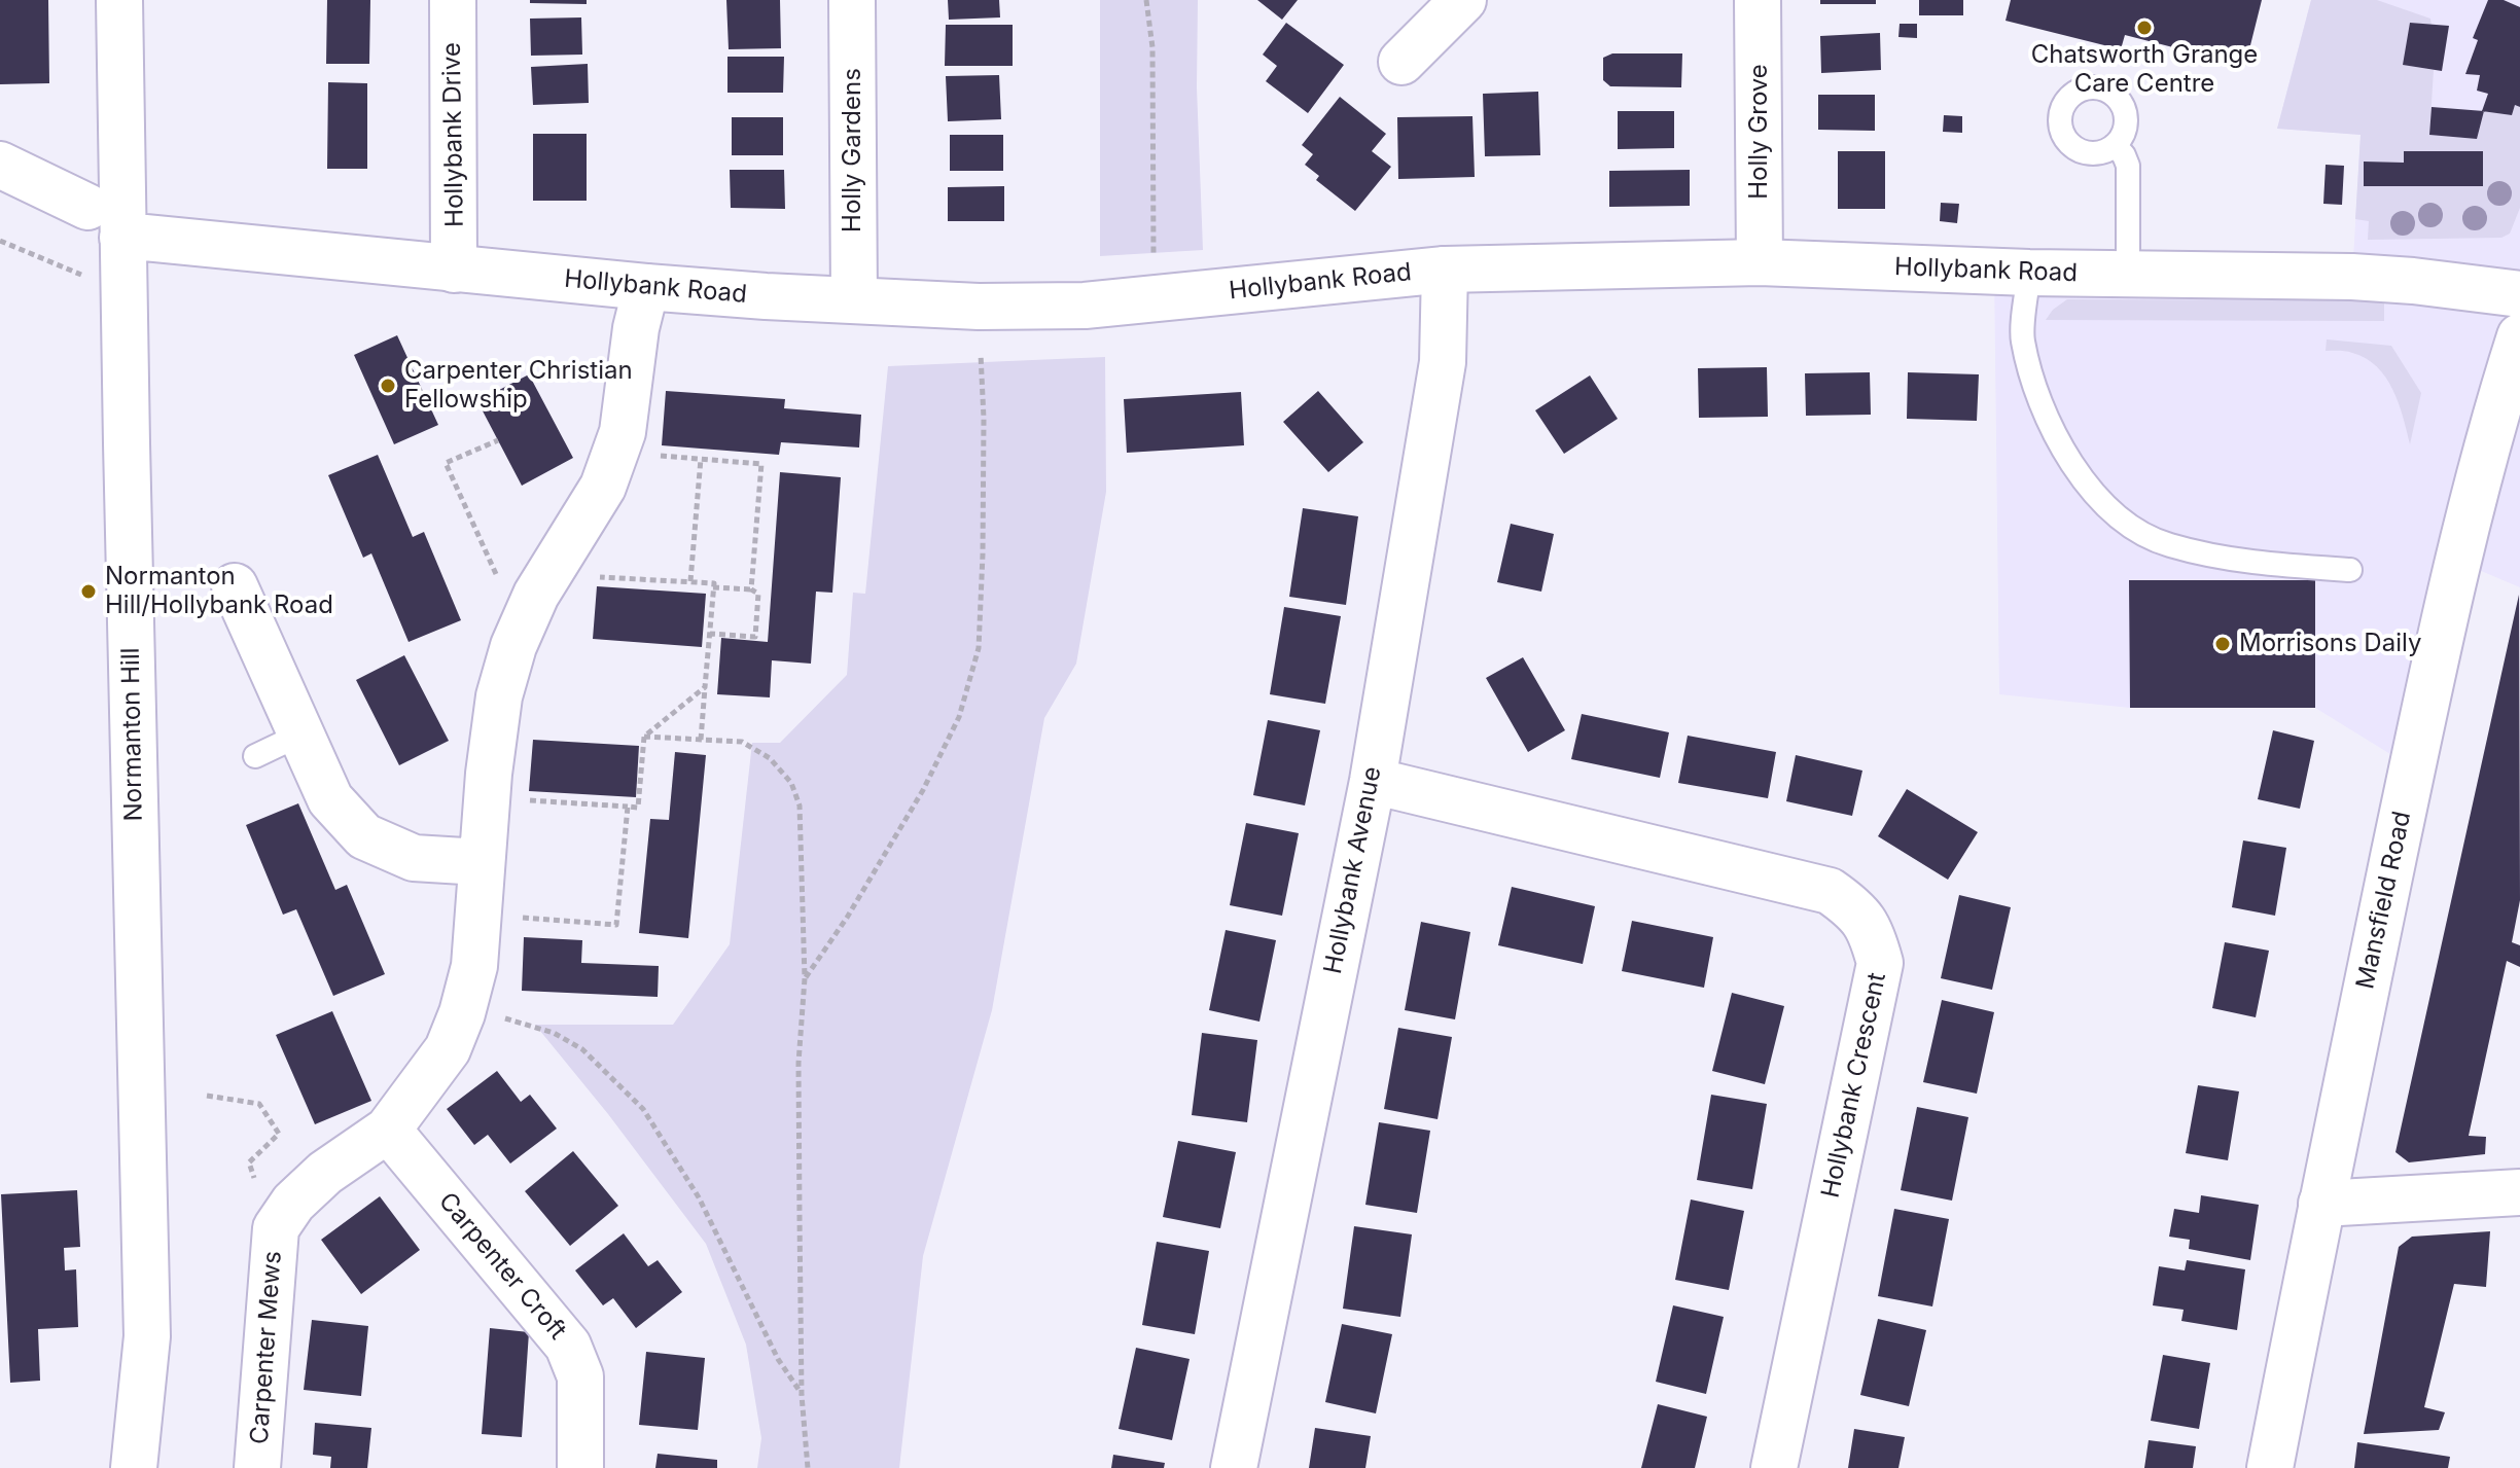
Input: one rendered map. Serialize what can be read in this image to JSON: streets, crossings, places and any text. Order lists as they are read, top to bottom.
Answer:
{
  "streets": {
    "street": [
      "Holly Grove",
      "Hollybank Drive",
      "Holly Gardens",
      "Hollybank Road",
      "Normanton Hill",
      "Hollybank Avenue",
      "Mansfield Road",
      "Hollybank Crescent",
      "Carpenter Croft",
      "Carpenter Mews"
    ]
  },
  "crossings": [
    ["Holly Grove", "Hollybank Road"],
    ["Hollybank Drive", "Hollybank Road"],
    ["Holly Gardens", "Hollybank Road"],
    ["Hollybank Road", "Normanton Hill"],
    ["Hollybank Road", "Hollybank Avenue"],
    ["Hollybank Avenue", "Hollybank Crescent"]
  ],
  "places": [
    "Chatsworth Grange Care Centre",
    "Carpenter Christian Fellowship",
    "Normanton Hill/Hollybank Road",
    "Morrisons Daily"
  ]
}
